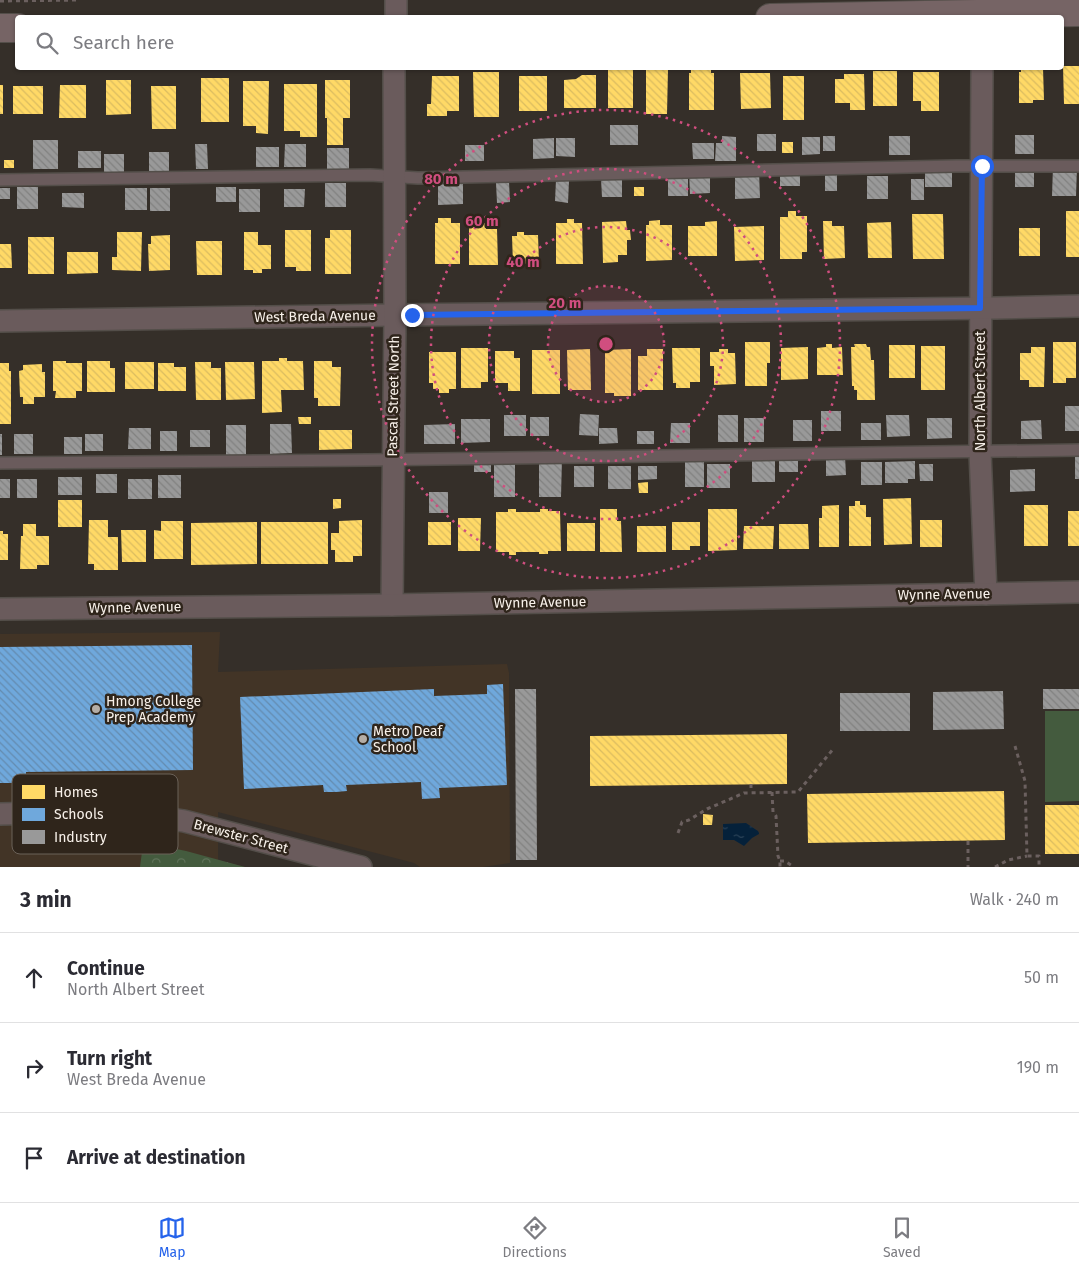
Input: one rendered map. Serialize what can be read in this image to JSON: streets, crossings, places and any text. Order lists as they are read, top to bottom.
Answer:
{
  "streets": {
    "street": [
      "West Breda Avenue",
      "North Albert Street",
      "Pascal Street North",
      "Wynne Avenue",
      "Brewster Street"
    ]
  },
  "crossings": [
    ["West Breda Avenue", "North Albert Street"],
    ["West Breda Avenue", "Pascal Street North"],
    ["North Albert Street", "Wynne Avenue"],
    ["Pascal Street North", "Wynne Avenue"]
  ],
  "places": ["Hmong College Prep Academy", "Metro Deaf School"],
  "legend": ["Homes", "Schools", "Industry"],
  "page": {
    "search": "Search here",
    "heading": ["3 min", "Walk · 240 m"],
    "list": [
      ["Continue", "North Albert Street", "50 m"],
      ["Turn right", "West Breda Avenue", "190 m"],
      "Arrive at destination"
    ],
    "nav": ["Map", "Directions", "Saved"]
  },
  "rings": [
    "80 m",
    "60 m",
    "40 m",
    "20 m"
  ]
}
